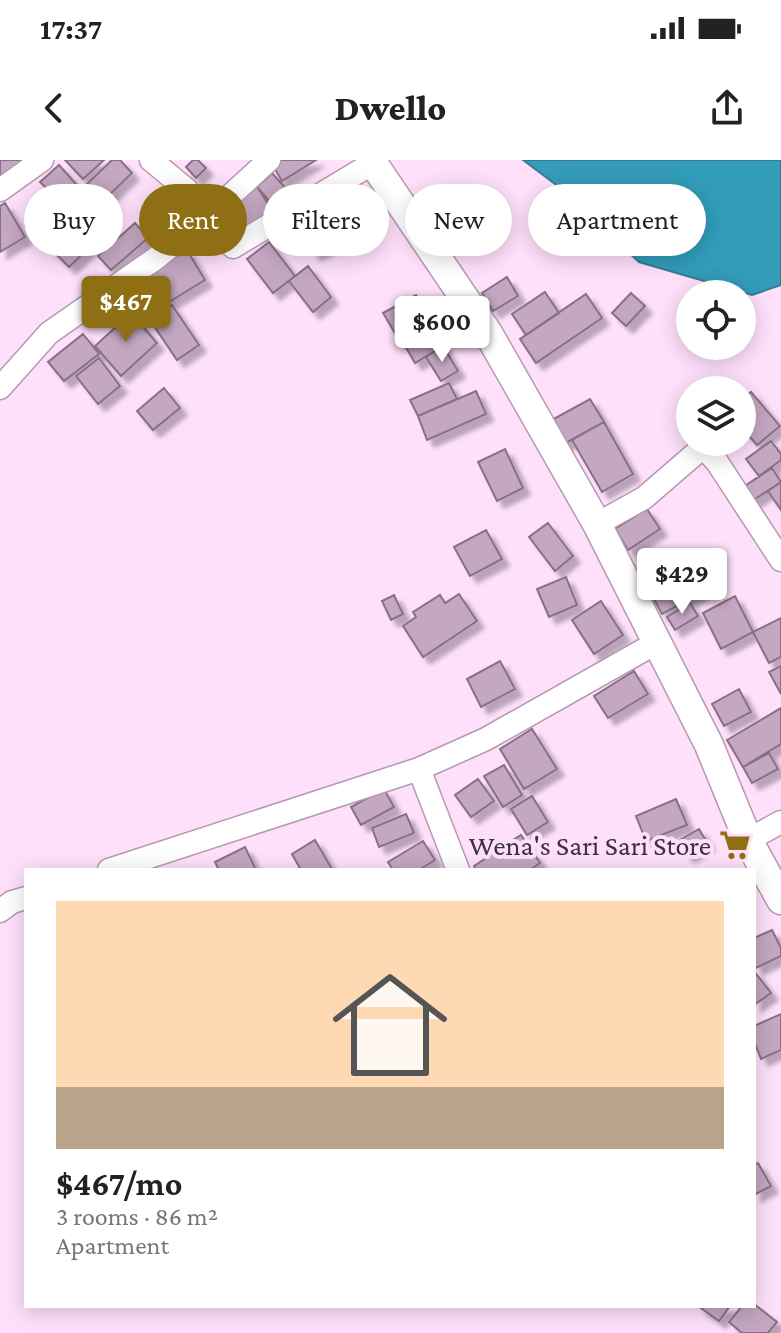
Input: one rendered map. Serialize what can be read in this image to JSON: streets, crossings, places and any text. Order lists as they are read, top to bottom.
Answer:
{
  "places": {
    "supermarket": ["Wena's Sari Sari Store"]
  },
  "page": {
    "status": "17:37",
    "header": "Dwello",
    "chip": [
      "Buy",
      "Rent",
      "Filters",
      "New",
      "Apartment"
    ],
    "price": ["$467", "$600", "$429"],
    "list": [
      {
        "name": "$467/mo",
        "note": "3 rooms · 86 m² · Apartment"
      }
    ]
  }
}
